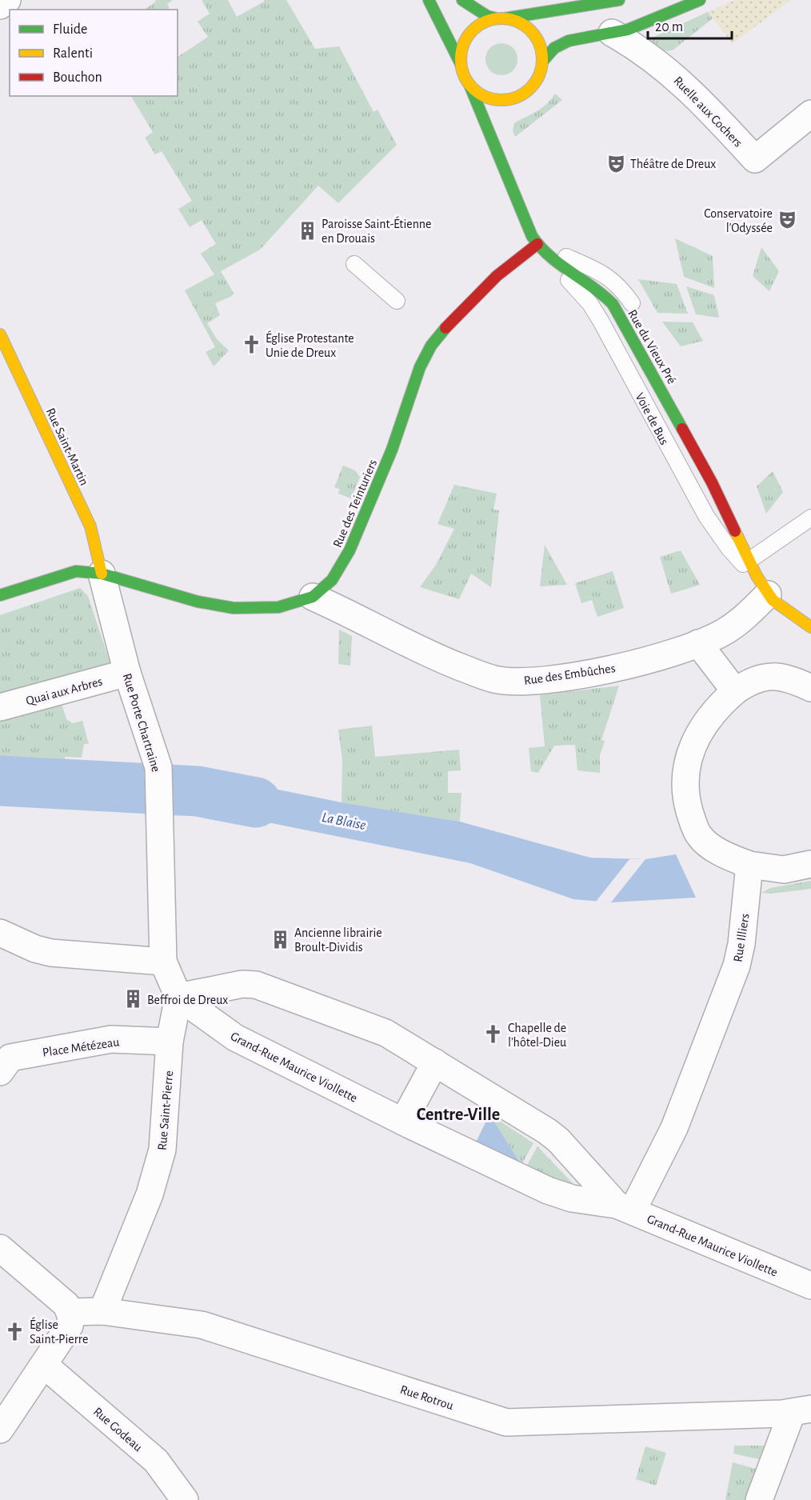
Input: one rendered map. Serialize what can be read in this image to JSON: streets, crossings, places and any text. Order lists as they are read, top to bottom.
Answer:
{
  "streets": {
    "street": [
      "Ruelle aux Cochers",
      "Rue du Vieux Pré",
      "Rue Saint-Martin",
      "Rue des Teinturiers",
      "Rue des Embûches",
      "Quai aux Arbres",
      "Rue Porte Chartraine",
      "Rue Illiers",
      "Place Métézeau",
      "Grand-Rue Maurice Viollette",
      "Rue Saint-Pierre",
      "Rue Rotrou",
      "Rue Godeau"
    ],
    "lane": ["Voie de Bus"]
  },
  "crossings": [
    ["Rue du Vieux Pré", "Voie de Bus"],
    ["Rue du Vieux Pré", "Rue des Teinturiers"],
    ["Rue du Vieux Pré", "Rue des Embûches"],
    ["Voie de Bus", "Rue des Teinturiers"],
    ["Voie de Bus", "Rue des Embûches"],
    ["Rue Saint-Martin", "Rue des Teinturiers"],
    ["Rue Saint-Martin", "Rue Porte Chartraine"],
    ["Rue des Teinturiers", "Rue des Embûches"],
    ["Rue des Teinturiers", "Rue Porte Chartraine"],
    ["Quai aux Arbres", "Rue Porte Chartraine"],
    ["Rue Illiers", "Grand-Rue Maurice Viollette"],
    ["Place Métézeau", "Rue Saint-Pierre"],
    ["Grand-Rue Maurice Viollette", "Rue Saint-Pierre"],
    ["Rue Saint-Pierre", "Rue Rotrou"]
  ],
  "districts": ["Centre-Ville"],
  "water": ["La Blaise"],
  "places": {
    "theatre": ["Théâtre de Dreux", "Conservatoire l'Odyssée"],
    "building": ["Paroisse Saint-Étienne en Drouais", "Ancienne librairie Broult-Dividis", "Beffroi de Dreux"],
    "church": ["Église Protestante Unie de Dreux", "Chapelle de l’hôtel-Dieu", "Église Saint-Pierre"]
  },
  "legend": ["Fluide", "Ralenti", "Bouchon"],
  "scale_bar": "20 m"
}
